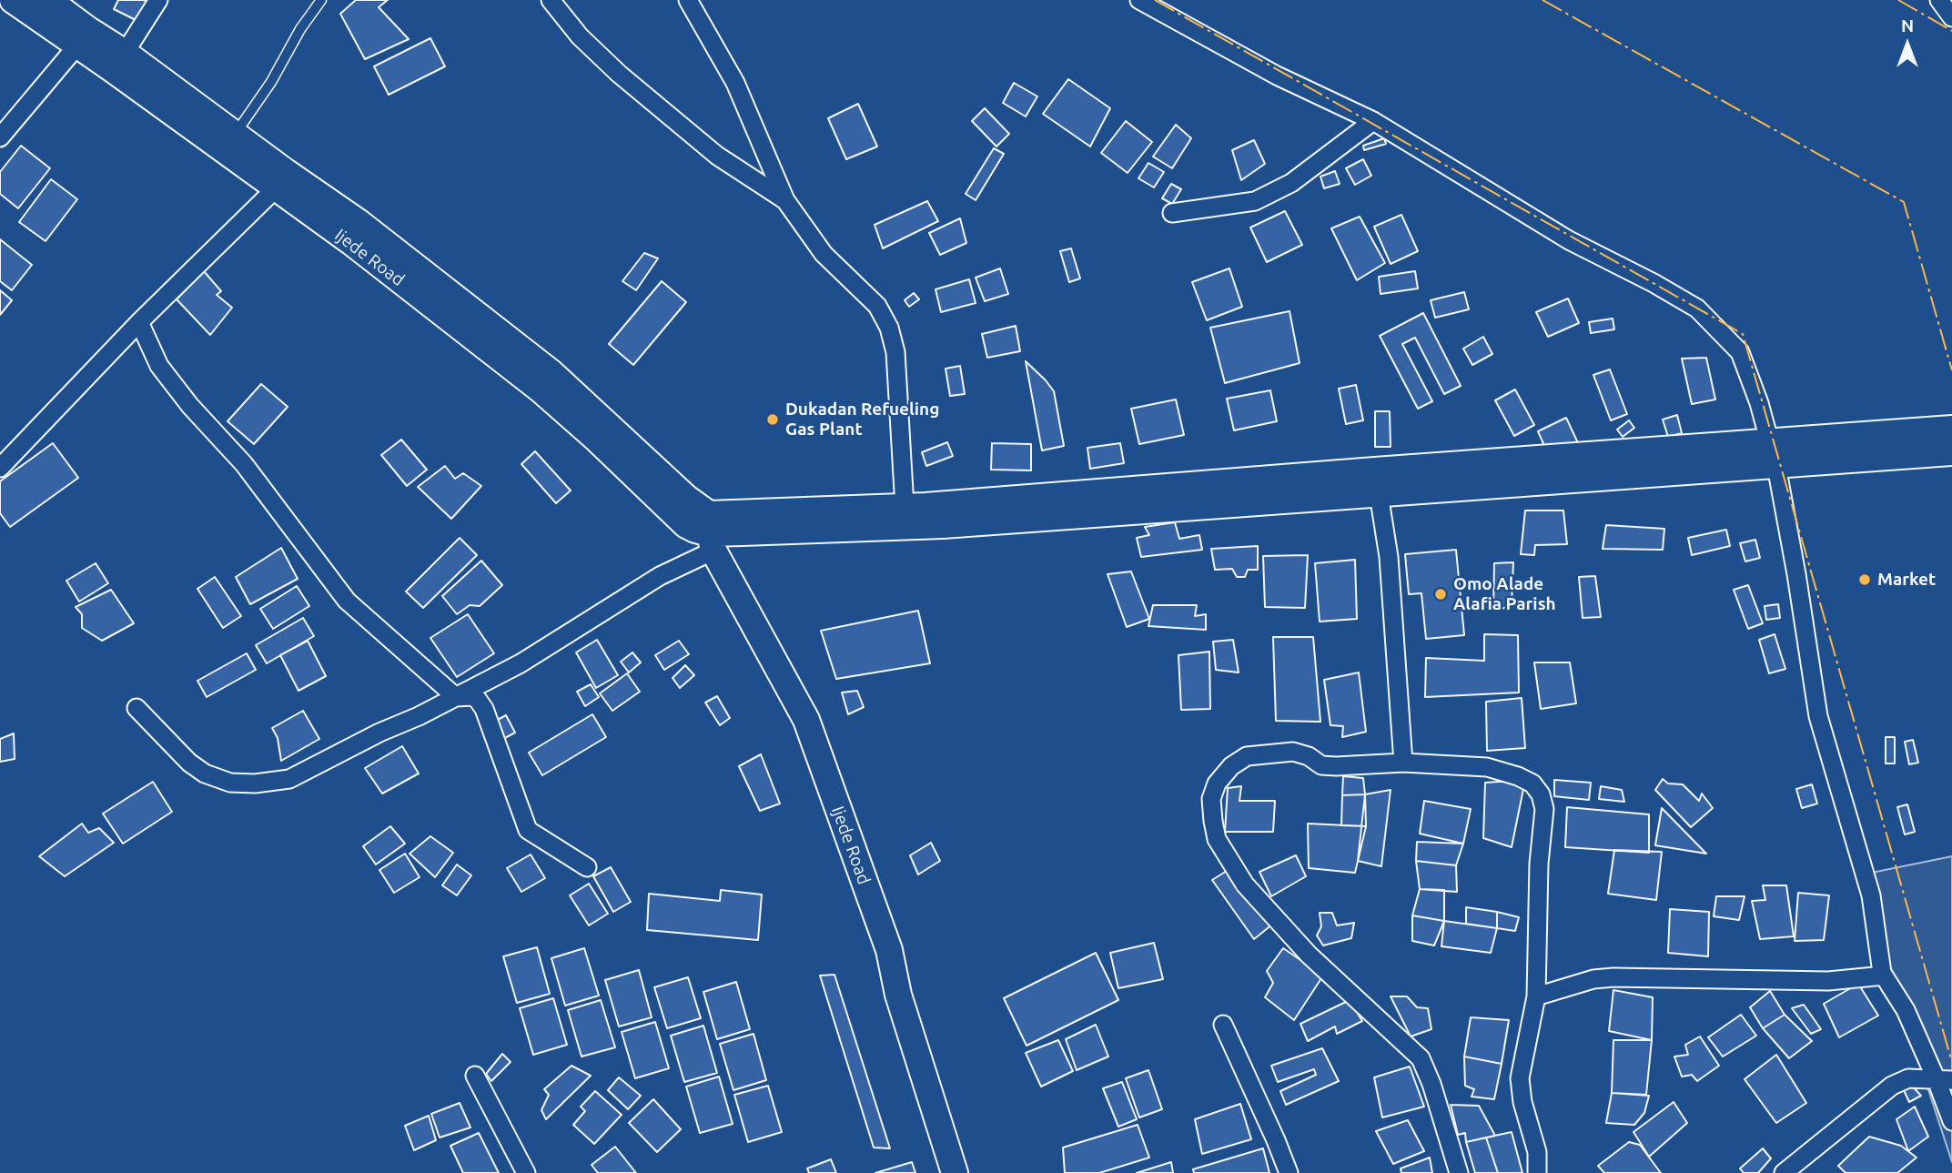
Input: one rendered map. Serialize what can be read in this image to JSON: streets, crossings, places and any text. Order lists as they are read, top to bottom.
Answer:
{
  "streets": {
    "main road": ["Ijede Road"]
  },
  "places": ["Dukadan Refueling Gas Plant", "Market", "Omo Alade Alafia Parish"],
  "north": "top"
}
